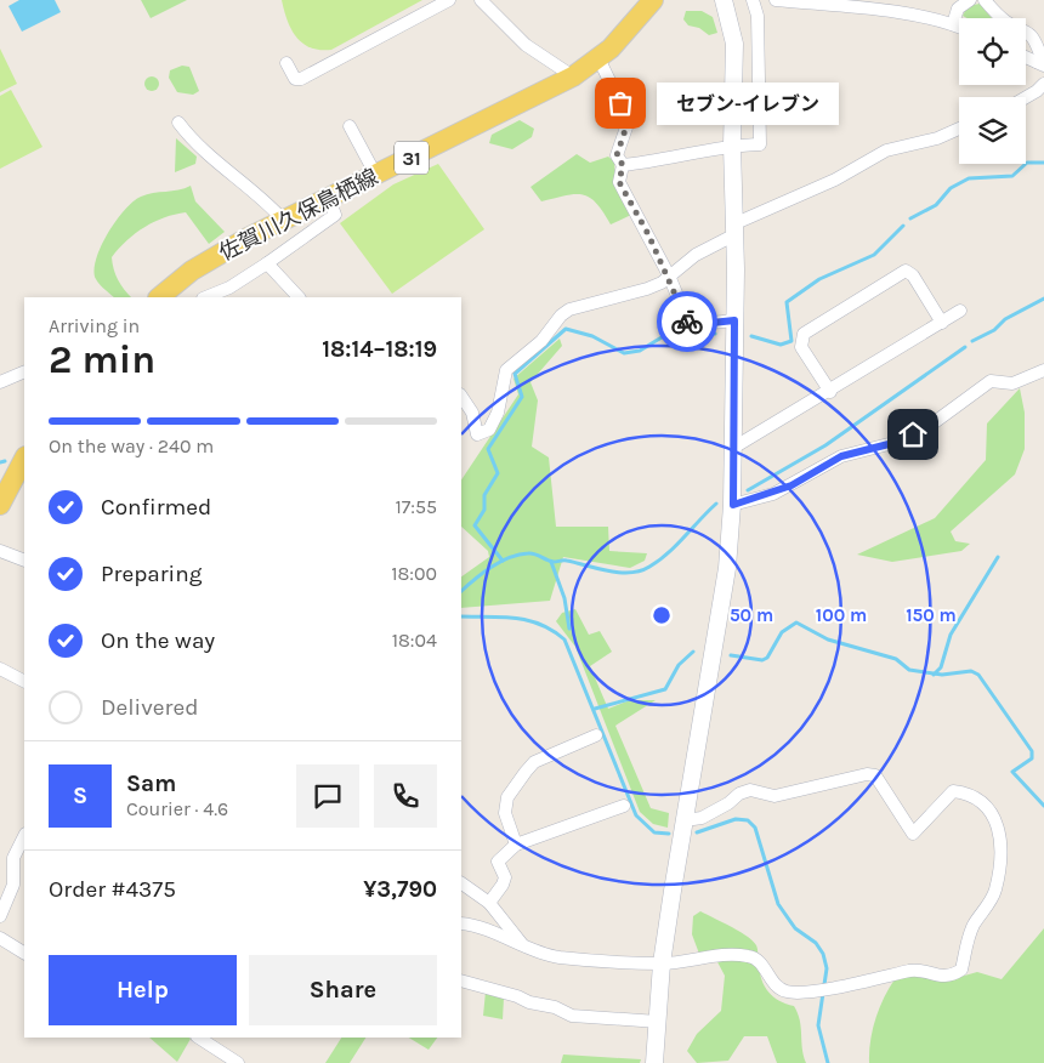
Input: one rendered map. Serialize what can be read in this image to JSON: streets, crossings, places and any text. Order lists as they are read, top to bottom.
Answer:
{
  "streets": {
    "main road": ["31", "佐賀川久保鳥栖線"]
  },
  "places": ["セブン-イレブン"],
  "page": {
    "bubble": "セブン-イレブン",
    "heading": ["2 min", "Arriving in", "18:14–18:19"],
    "panel": [
      "Sam",
      "Courier · 4.6",
      "Order #4375",
      "¥3,790"
    ],
    "bar": "On the way · 240 m",
    "list": [
      ["Confirmed", "17:55"],
      ["Preparing", "18:00"],
      ["On the way", "18:04"],
      "Delivered"
    ],
    "round": "S",
    "buttons": ["Help", "Share"]
  },
  "rings": ["50 m", "100 m", "150 m"]
}
